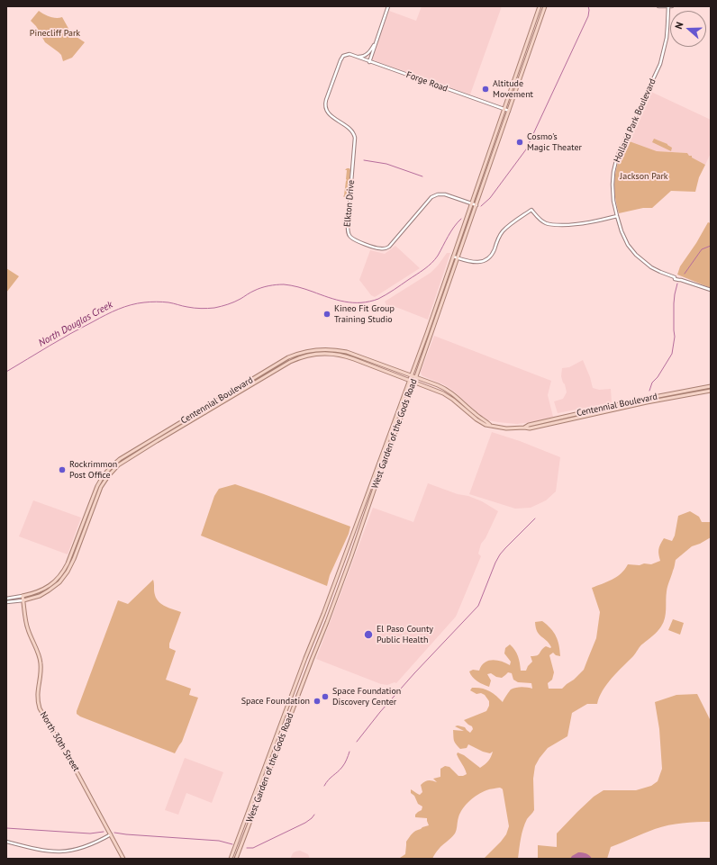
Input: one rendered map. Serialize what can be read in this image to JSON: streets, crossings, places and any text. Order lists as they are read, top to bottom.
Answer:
{
  "streets": {
    "main road": ["Centennial Boulevard", "West Garden of the Gods Road", "North 30th Street"],
    "street": ["Forge Road", "Holland Park Boulevard", "Elkton Drive"]
  },
  "crossings": [
    ["Forge Road", "Elkton Drive"],
    ["Forge Road", "West Garden of the Gods Road"],
    ["Elkton Drive", "West Garden of the Gods Road"],
    ["Centennial Boulevard", "West Garden of the Gods Road"],
    ["Centennial Boulevard", "North 30th Street"]
  ],
  "water": ["North Douglas Creek"],
  "parks": ["Pinecliff Park", "Jackson Park"],
  "places": [
    "Altitude Movement",
    "Cosmo's Magic Theater",
    "Kineo Fit Group Training Studio",
    "Rockrimmon Post Office",
    "El Paso County Public Health",
    "Space Foundation Discovery Center",
    "Space Foundation"
  ],
  "north": "left"
}
